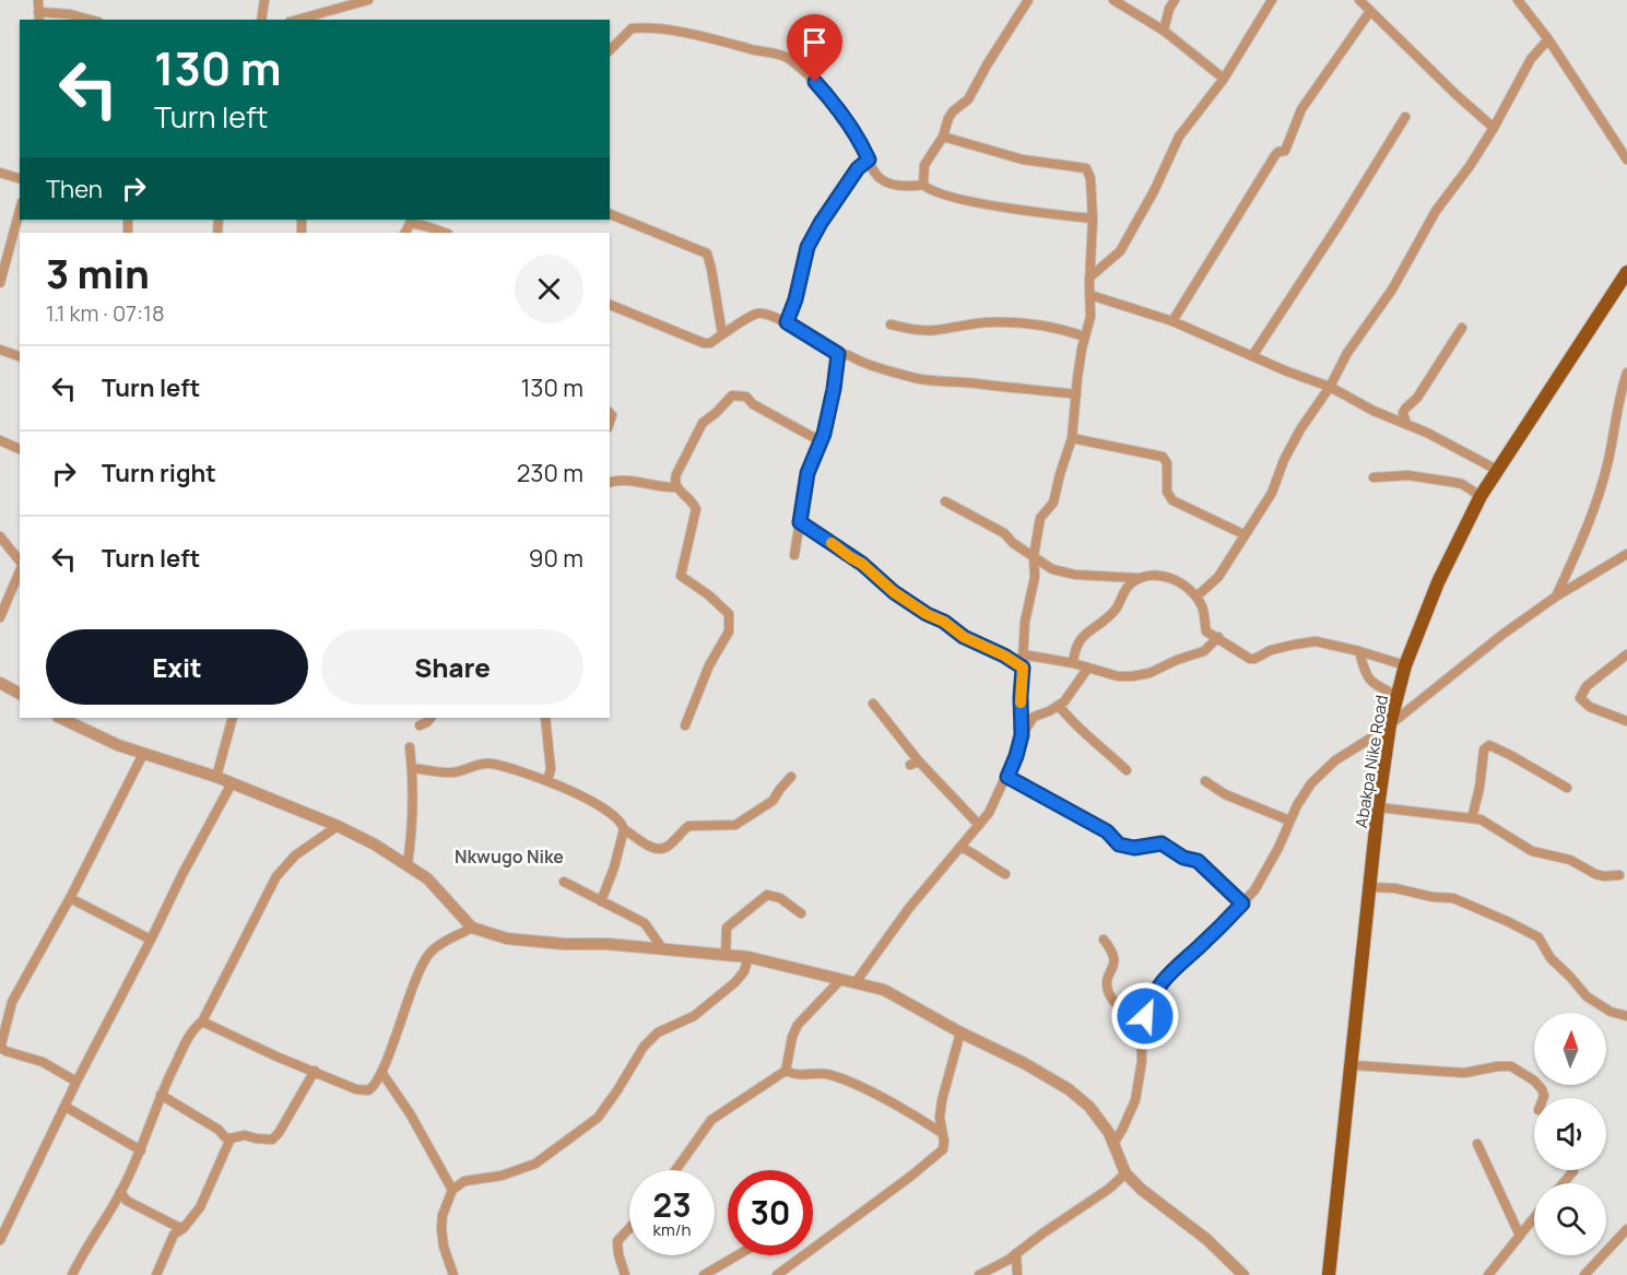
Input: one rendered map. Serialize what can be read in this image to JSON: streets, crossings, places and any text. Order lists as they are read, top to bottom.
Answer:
{
  "streets": {
    "main road": ["Abakpa Nike Road"]
  },
  "districts": ["Nkwugo Nike"],
  "north": "top",
  "page": {
    "turn": ["130 m", "Turn left"],
    "then": "Then",
    "heading": ["3 min", "1.1 km · 07:18"],
    "list": [
      {
        "name": "Turn left",
        "value": "130 m"
      },
      {
        "name": "Turn right",
        "value": "230 m"
      },
      {
        "name": "Turn left",
        "value": "90 m"
      }
    ],
    "buttons": ["Exit", "Share"],
    "speed": "23 km/h",
    "limit": "30"
  }
}
